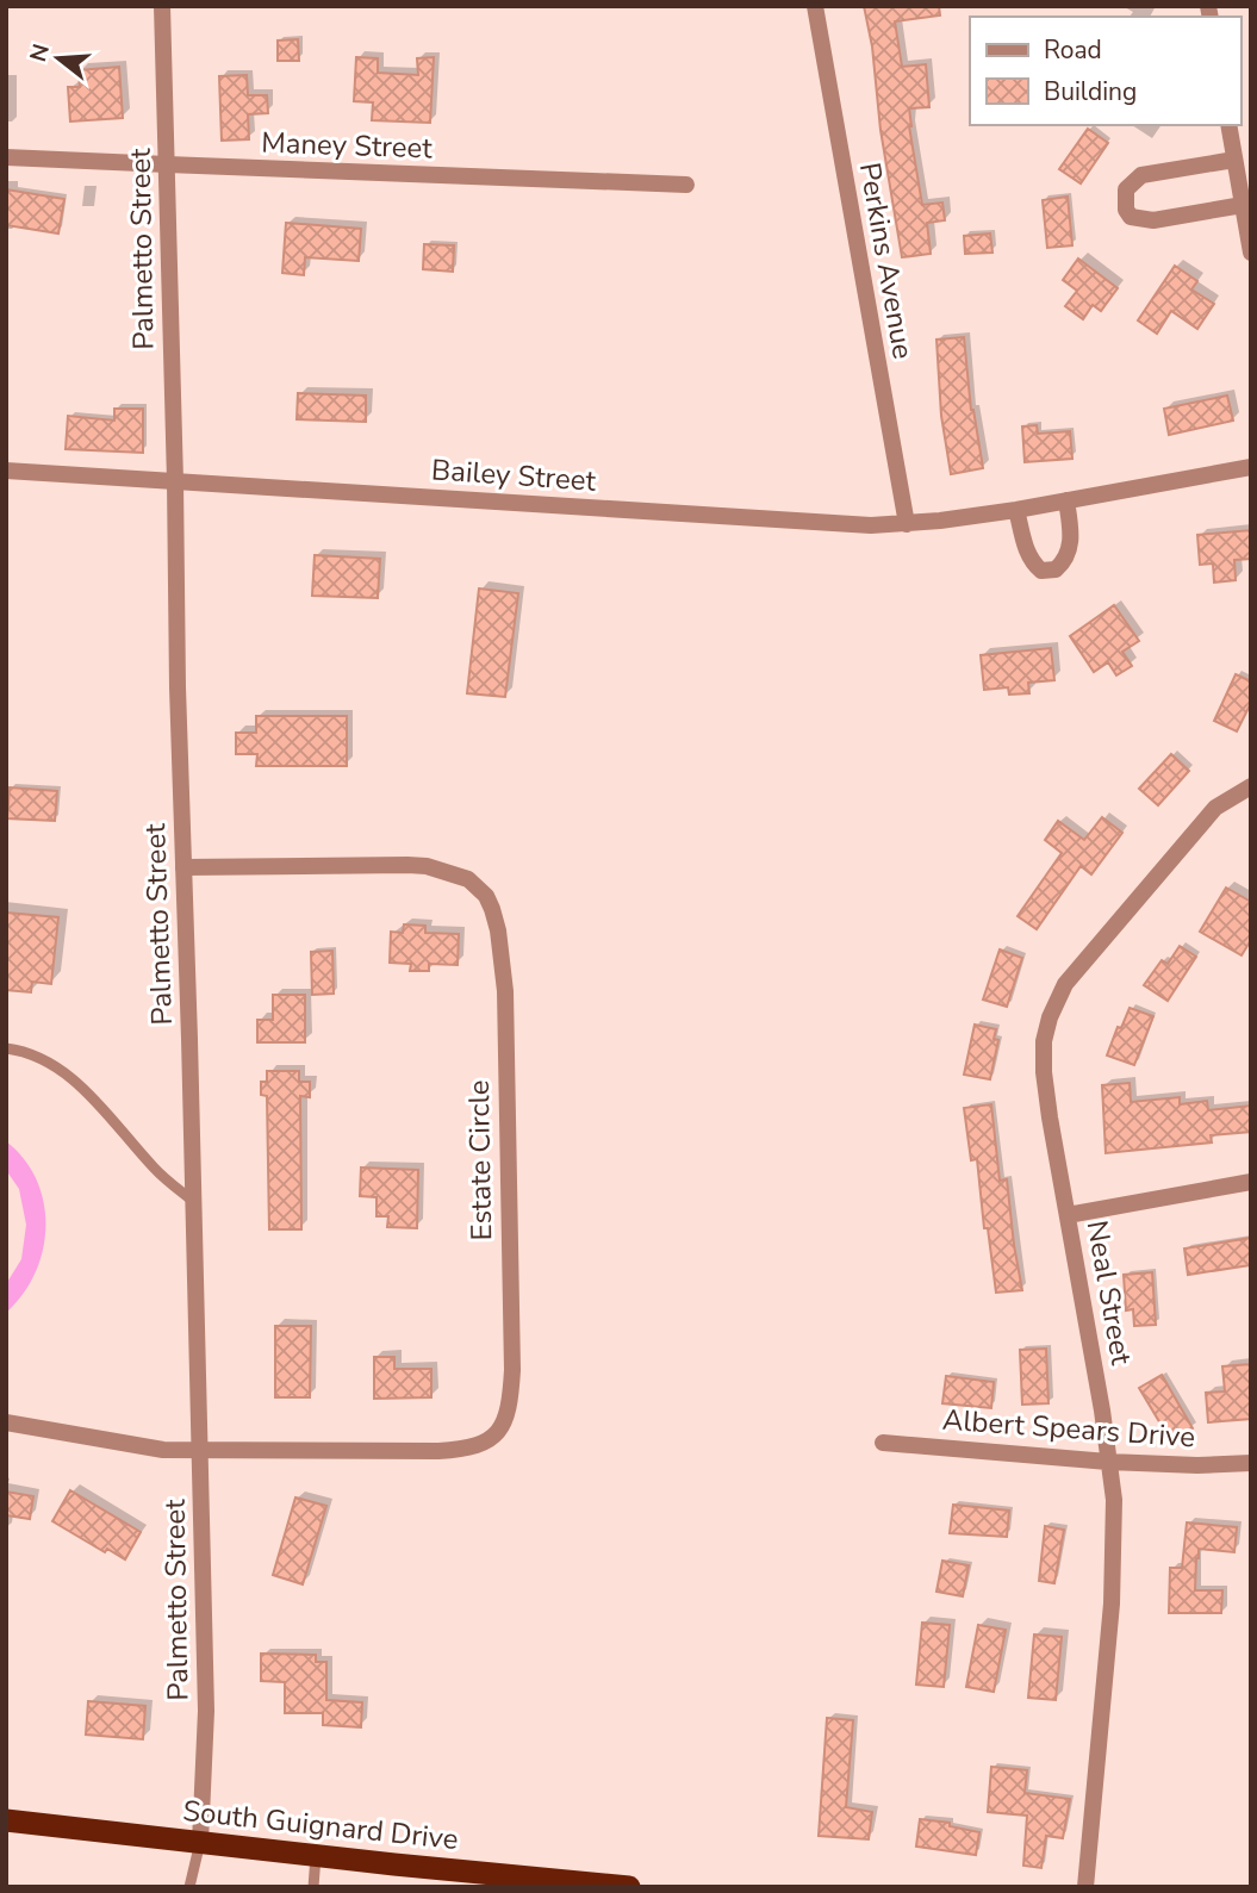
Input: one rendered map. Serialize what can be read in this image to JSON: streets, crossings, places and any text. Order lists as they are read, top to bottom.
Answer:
{
  "streets": {
    "highway": ["South Guignard Drive"],
    "street": [
      "Maney Street",
      "Palmetto Street",
      "Perkins Avenue",
      "Bailey Street",
      "Estate Circle",
      "Neal Street",
      "Albert Spears Drive"
    ]
  },
  "crossings": [
    ["Maney Street", "Palmetto Street"],
    ["Palmetto Street", "Bailey Street"],
    ["Palmetto Street", "Estate Circle"],
    ["Palmetto Street", "South Guignard Drive"],
    ["Perkins Avenue", "Bailey Street"],
    ["Neal Street", "Albert Spears Drive"]
  ],
  "legend": ["Road", "Building"],
  "north": "left"
}
